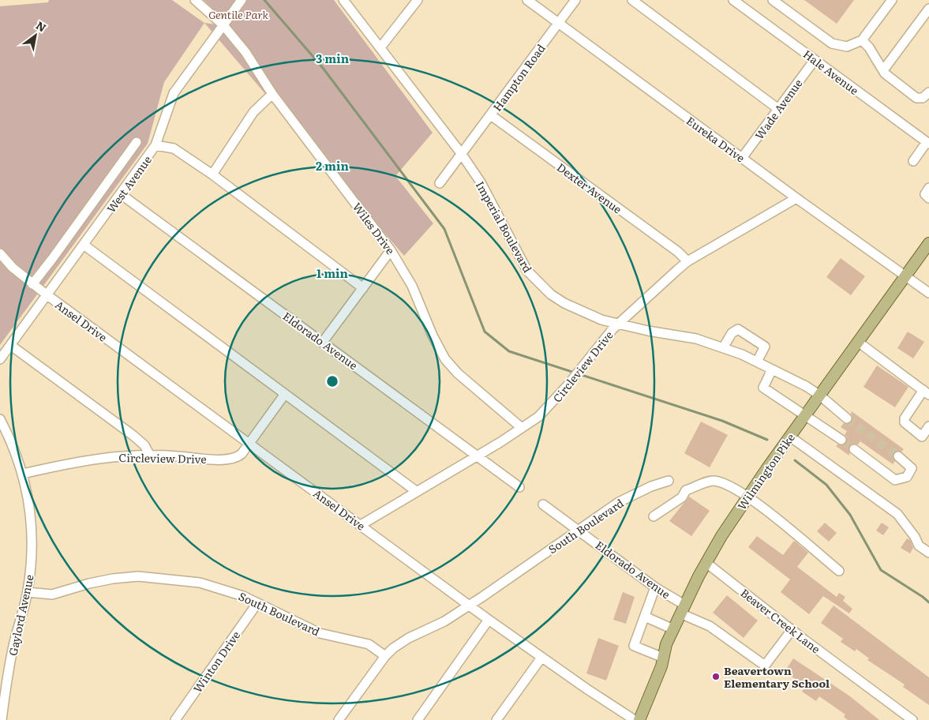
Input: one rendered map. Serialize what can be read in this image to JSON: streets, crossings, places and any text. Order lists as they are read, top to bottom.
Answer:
{
  "streets": {
    "main road": ["Wilmington Pike"],
    "street": [
      "Hale Avenue",
      "Hampton Road",
      "Wade Avenue",
      "Eureka Drive",
      "West Avenue",
      "Dexter Avenue",
      "Imperial Boulevard",
      "Wiles Drive",
      "Ansel Drive",
      "Eldorado Avenue",
      "Circleview Drive",
      "South Boulevard",
      "Gaylord Avenue",
      "Beaver Creek Lane",
      "Winton Drive"
    ]
  },
  "crossings": [
    ["Hale Avenue", "Wade Avenue"],
    ["Hampton Road", "Eureka Drive"],
    ["Hampton Road", "Dexter Avenue"],
    ["Hampton Road", "Imperial Boulevard"],
    ["Wade Avenue", "Eureka Drive"],
    ["Eureka Drive", "Circleview Drive"],
    ["Eureka Drive", "Wilmington Pike"],
    ["West Avenue", "Wiles Drive"],
    ["West Avenue", "Ansel Drive"],
    ["West Avenue", "Eldorado Avenue"],
    ["Dexter Avenue", "Circleview Drive"],
    ["Imperial Boulevard", "Circleview Drive"],
    ["Imperial Boulevard", "Wilmington Pike"],
    ["Wiles Drive", "Circleview Drive"],
    ["Ansel Drive", "Circleview Drive"],
    ["Ansel Drive", "South Boulevard"],
    ["Eldorado Avenue", "Circleview Drive"],
    ["Eldorado Avenue", "Wilmington Pike"],
    ["Eldorado Avenue", "South Boulevard"],
    ["Eldorado Avenue", "Beaver Creek Lane"],
    ["Circleview Drive", "Gaylord Avenue"],
    ["Wilmington Pike", "Beaver Creek Lane"],
    ["South Boulevard", "Gaylord Avenue"],
    ["South Boulevard", "Winton Drive"]
  ],
  "parks": ["Gentile Park"],
  "places": ["Beavertown Elementary School"],
  "north": "top right",
  "rings": ["3 min", "2 min", "1 min"]
}
